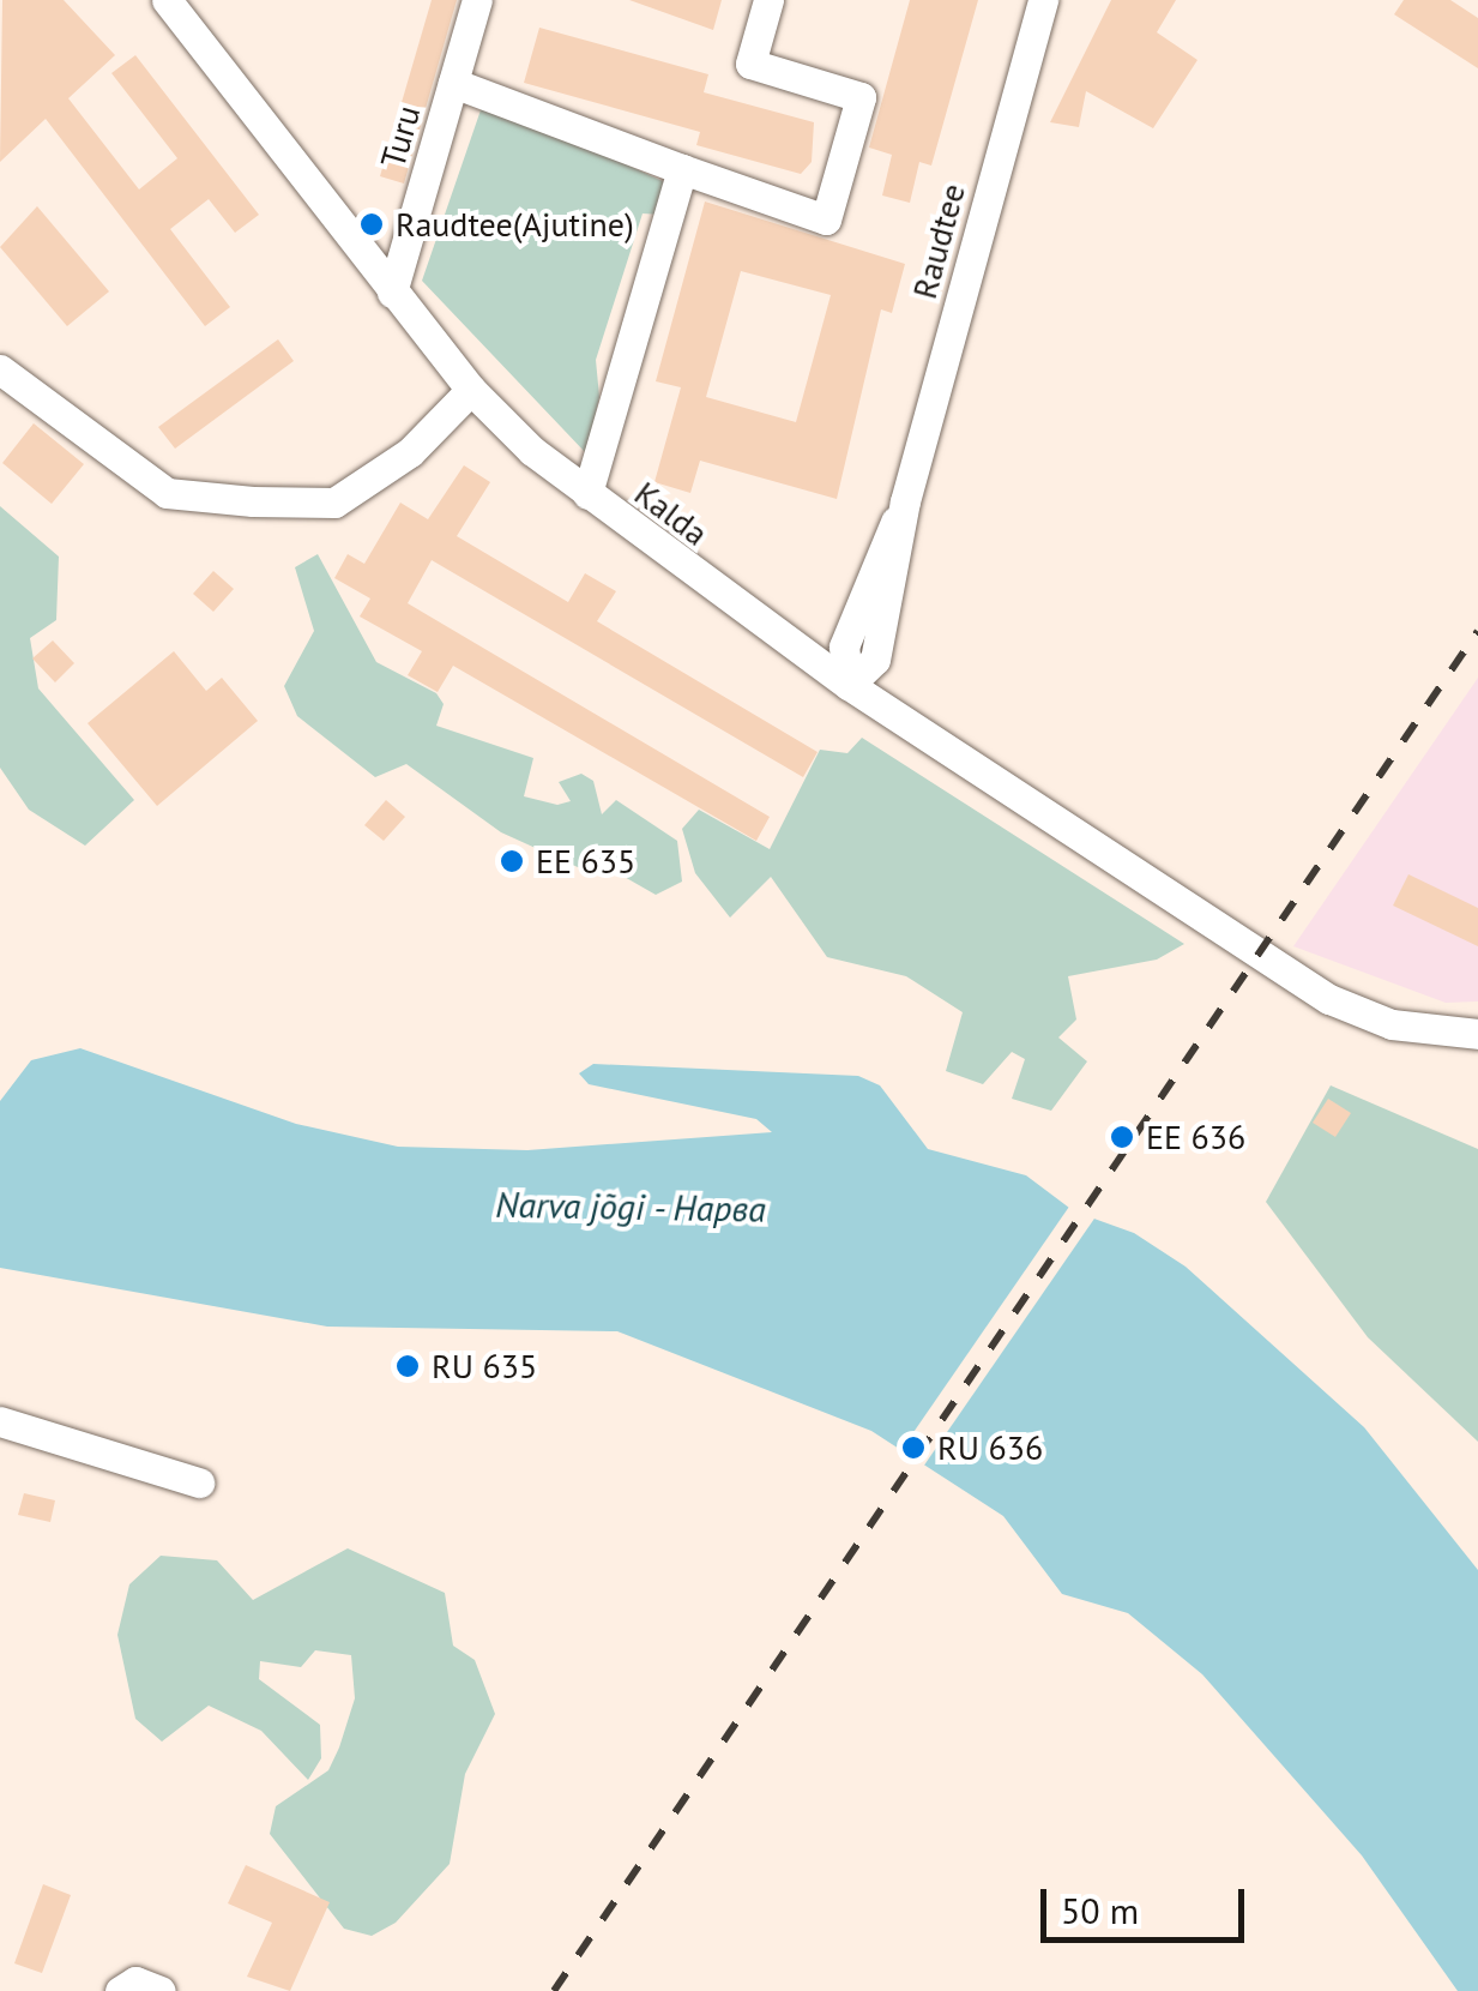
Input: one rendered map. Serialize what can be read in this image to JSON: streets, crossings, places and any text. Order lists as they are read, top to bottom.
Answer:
{
  "streets": {
    "street": ["Turu", "Raudtee", "Kalda"]
  },
  "crossings": [
    ["Turu", "Kalda"],
    ["Raudtee", "Kalda"]
  ],
  "water": ["Narva jõgi - Нарва"],
  "places": [
    "Raudtee(Ajutine)",
    "EE 635",
    "EE 636",
    "RU 635",
    "RU 636"
  ],
  "scale_bar": "50 m"
}
